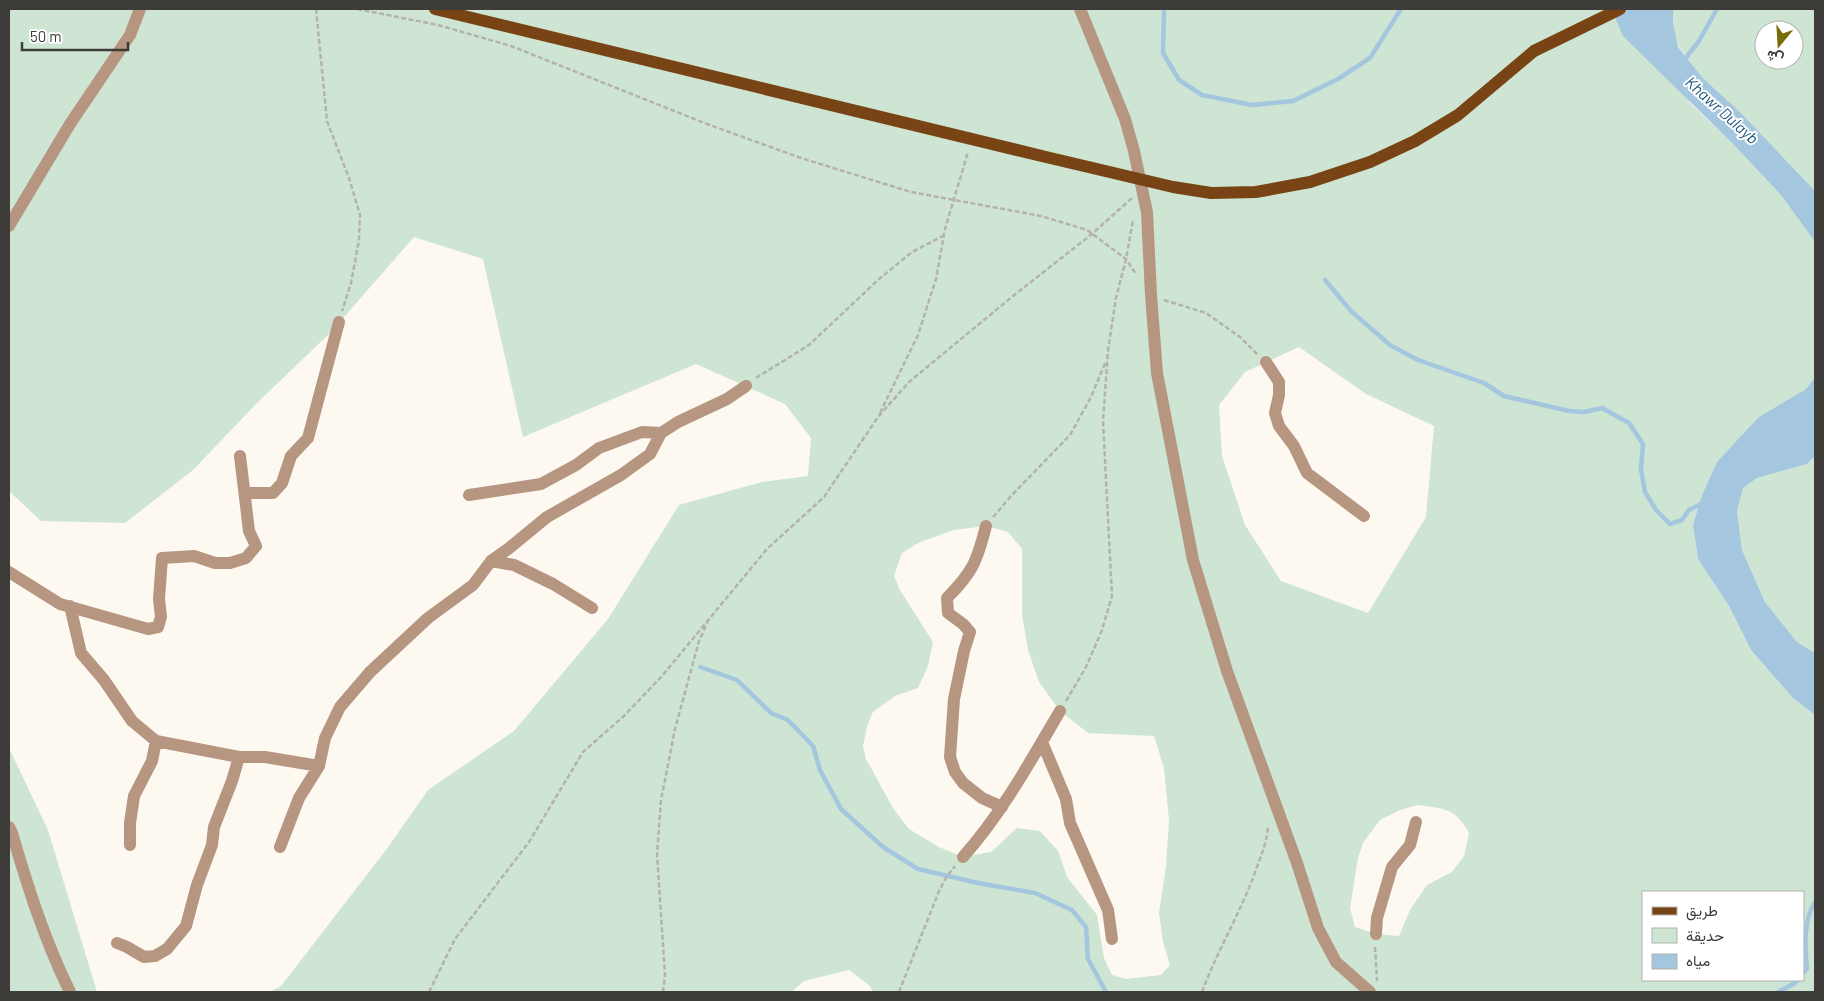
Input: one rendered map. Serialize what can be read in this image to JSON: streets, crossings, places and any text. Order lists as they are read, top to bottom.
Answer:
{
  "water": ["Khawr Dulayb"],
  "legend": ["طريق", "حديقة", "مياه"],
  "scale_bar": "50 m",
  "north": "bottom"
}
